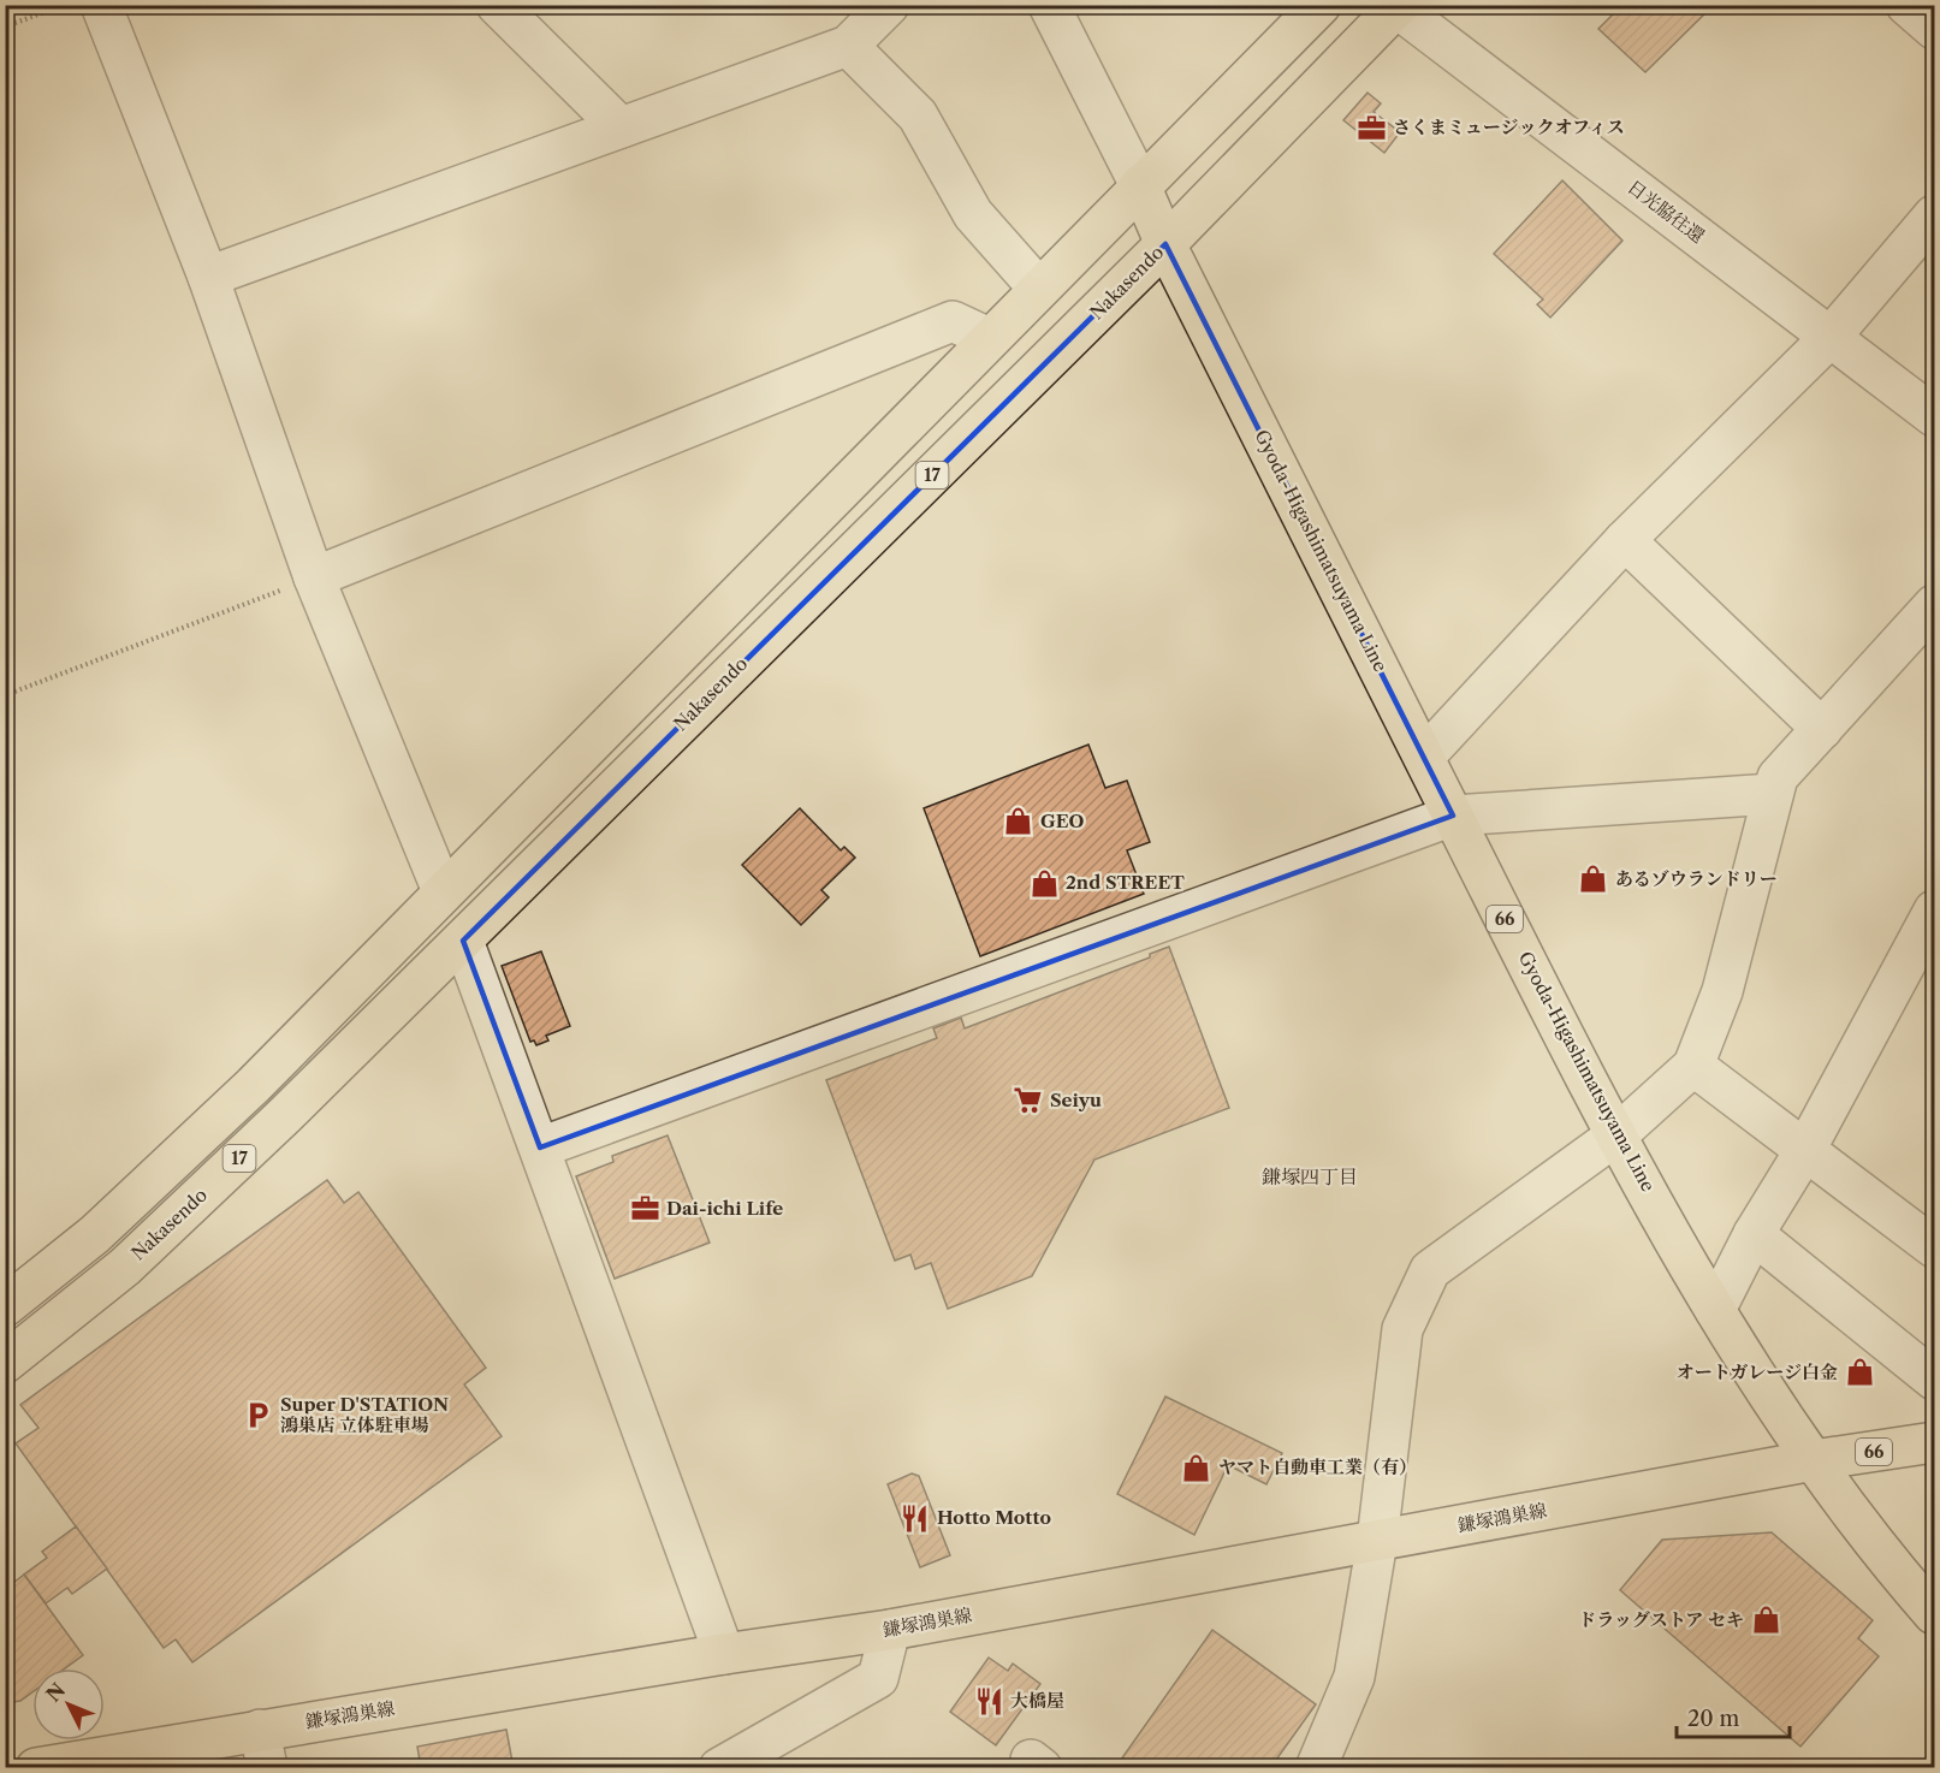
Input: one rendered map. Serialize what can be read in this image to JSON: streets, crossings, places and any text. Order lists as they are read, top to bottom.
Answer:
{
  "streets": {
    "main road": [
      "Nakasendo",
      "17",
      "Gyoda-Higashimatsuyama Line",
      "66",
      "鎌塚鴻巣線"
    ],
    "street": ["日光脇往還"]
  },
  "crossings": [
    ["日光脇往還", "Nakasendo"],
    ["Nakasendo", "Gyoda-Higashimatsuyama Line"],
    ["17", "Gyoda-Higashimatsuyama Line"],
    ["Gyoda-Higashimatsuyama Line", "66"],
    ["Gyoda-Higashimatsuyama Line", "鎌塚鴻巣線"],
    ["66", "鎌塚鴻巣線"]
  ],
  "districts": ["鎌塚四丁目"],
  "places": {
    "office": ["さくまミュージックオフィス", "Dai-ichi Life"],
    "shop": [
      "GEO",
      "あるゾウランドリー",
      "2nd STREET",
      "オートガレージ白金",
      "ヤマト自動車工業（有）",
      "ドラッグストア セキ"
    ],
    "supermarket": ["Seiyu"],
    "parking": ["Super D'STATION 鴻巣店 立体駐車場"],
    "restaurant": ["Hotto Motto", "大橋屋"]
  },
  "scale_bar": "20 m",
  "north": "top left"
}
